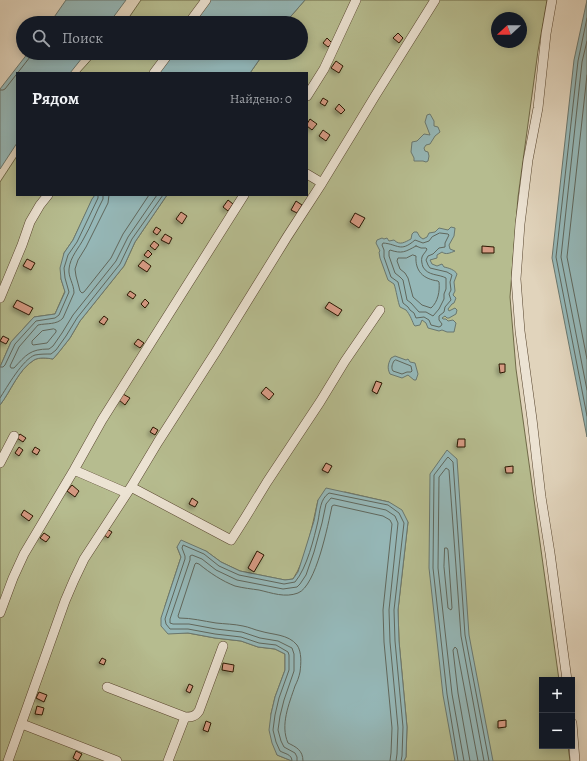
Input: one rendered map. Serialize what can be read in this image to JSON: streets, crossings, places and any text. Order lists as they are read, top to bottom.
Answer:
{
  "north": "left",
  "page": {
    "search": "Поиск",
    "heading": ["Рядом", "Найдено: 0"],
    "map_buttons": ["+", "−"]
  }
}
